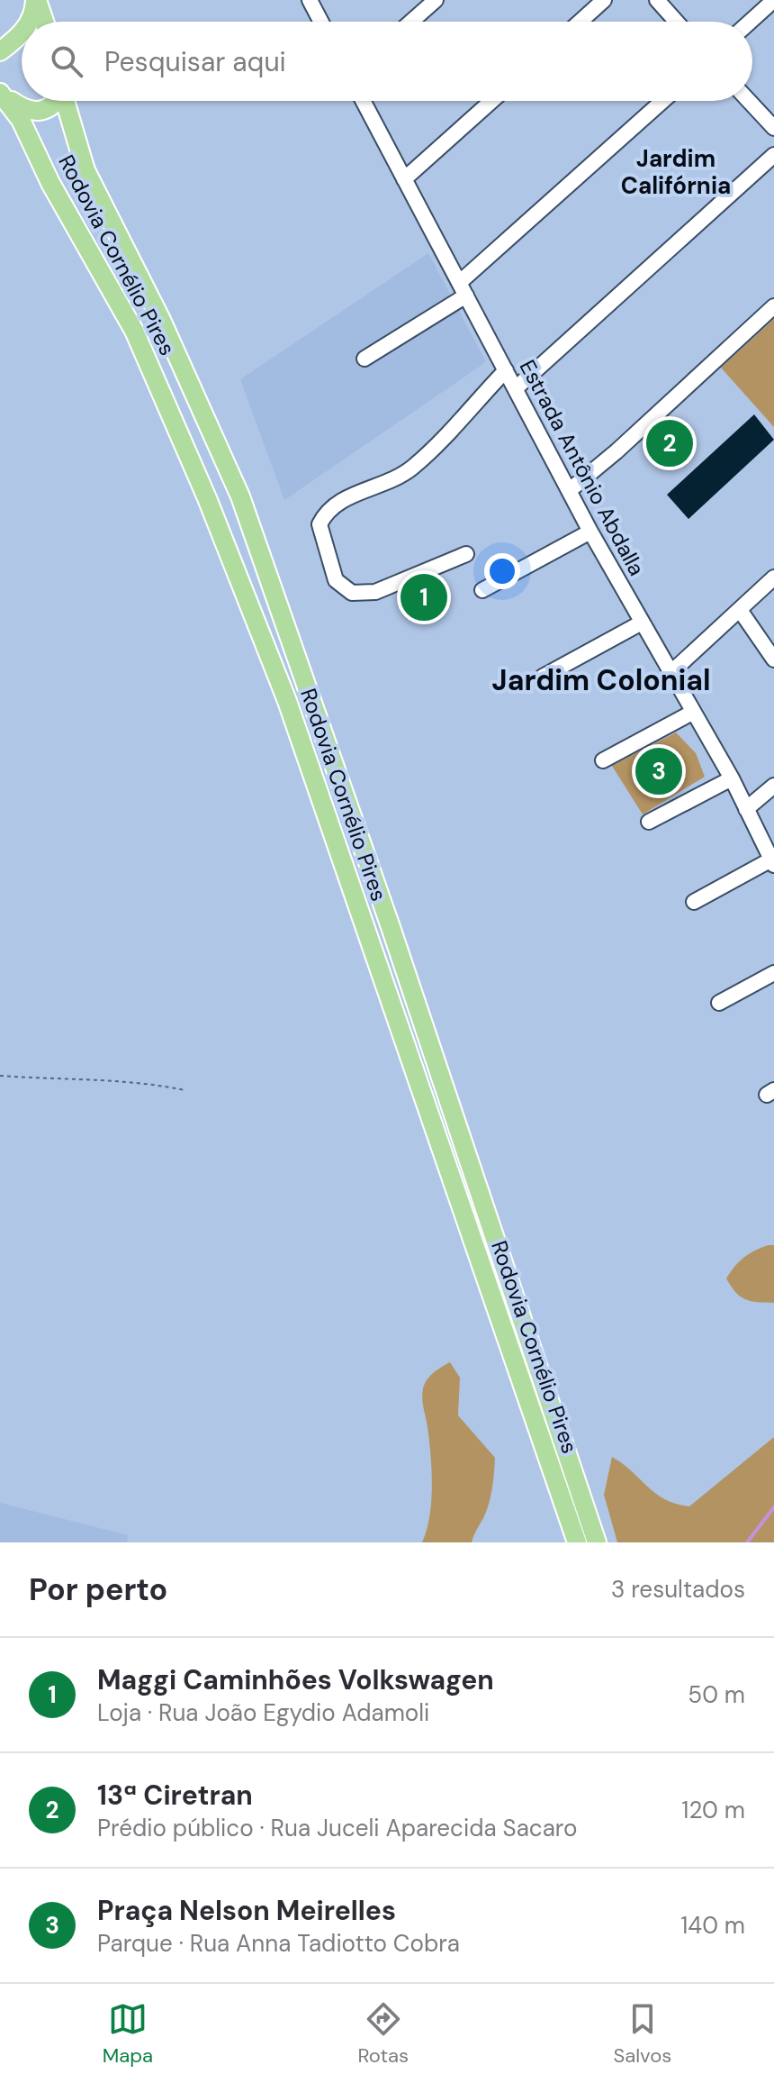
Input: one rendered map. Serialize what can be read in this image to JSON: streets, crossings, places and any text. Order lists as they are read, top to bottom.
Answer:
{
  "streets": {
    "main road": ["Rodovia Cornélio Pires"],
    "street": ["Estrada Antônio Abdalla"]
  },
  "districts": ["Jardim Califórnia", "Jardim Colonial"],
  "page": {
    "search": "Pesquisar aqui",
    "pins": ["2", "1", "3"],
    "heading": ["Por perto", "3 resultados"],
    "list": [
      {
        "mark": "1",
        "name": "Maggi Caminhões Volkswagen",
        "note": "Loja · Rua João Egydio Adamoli",
        "value": "50 m"
      },
      {
        "mark": "2",
        "name": "13ª Ciretran",
        "note": "Prédio público · Rua Juceli Aparecida Sacaro",
        "value": "120 m"
      },
      {
        "mark": "3",
        "name": "Praça Nelson Meirelles",
        "note": "Parque · Rua Anna Tadiotto Cobra",
        "value": "140 m"
      }
    ],
    "nav": ["Mapa", "Rotas", "Salvos"]
  }
}
